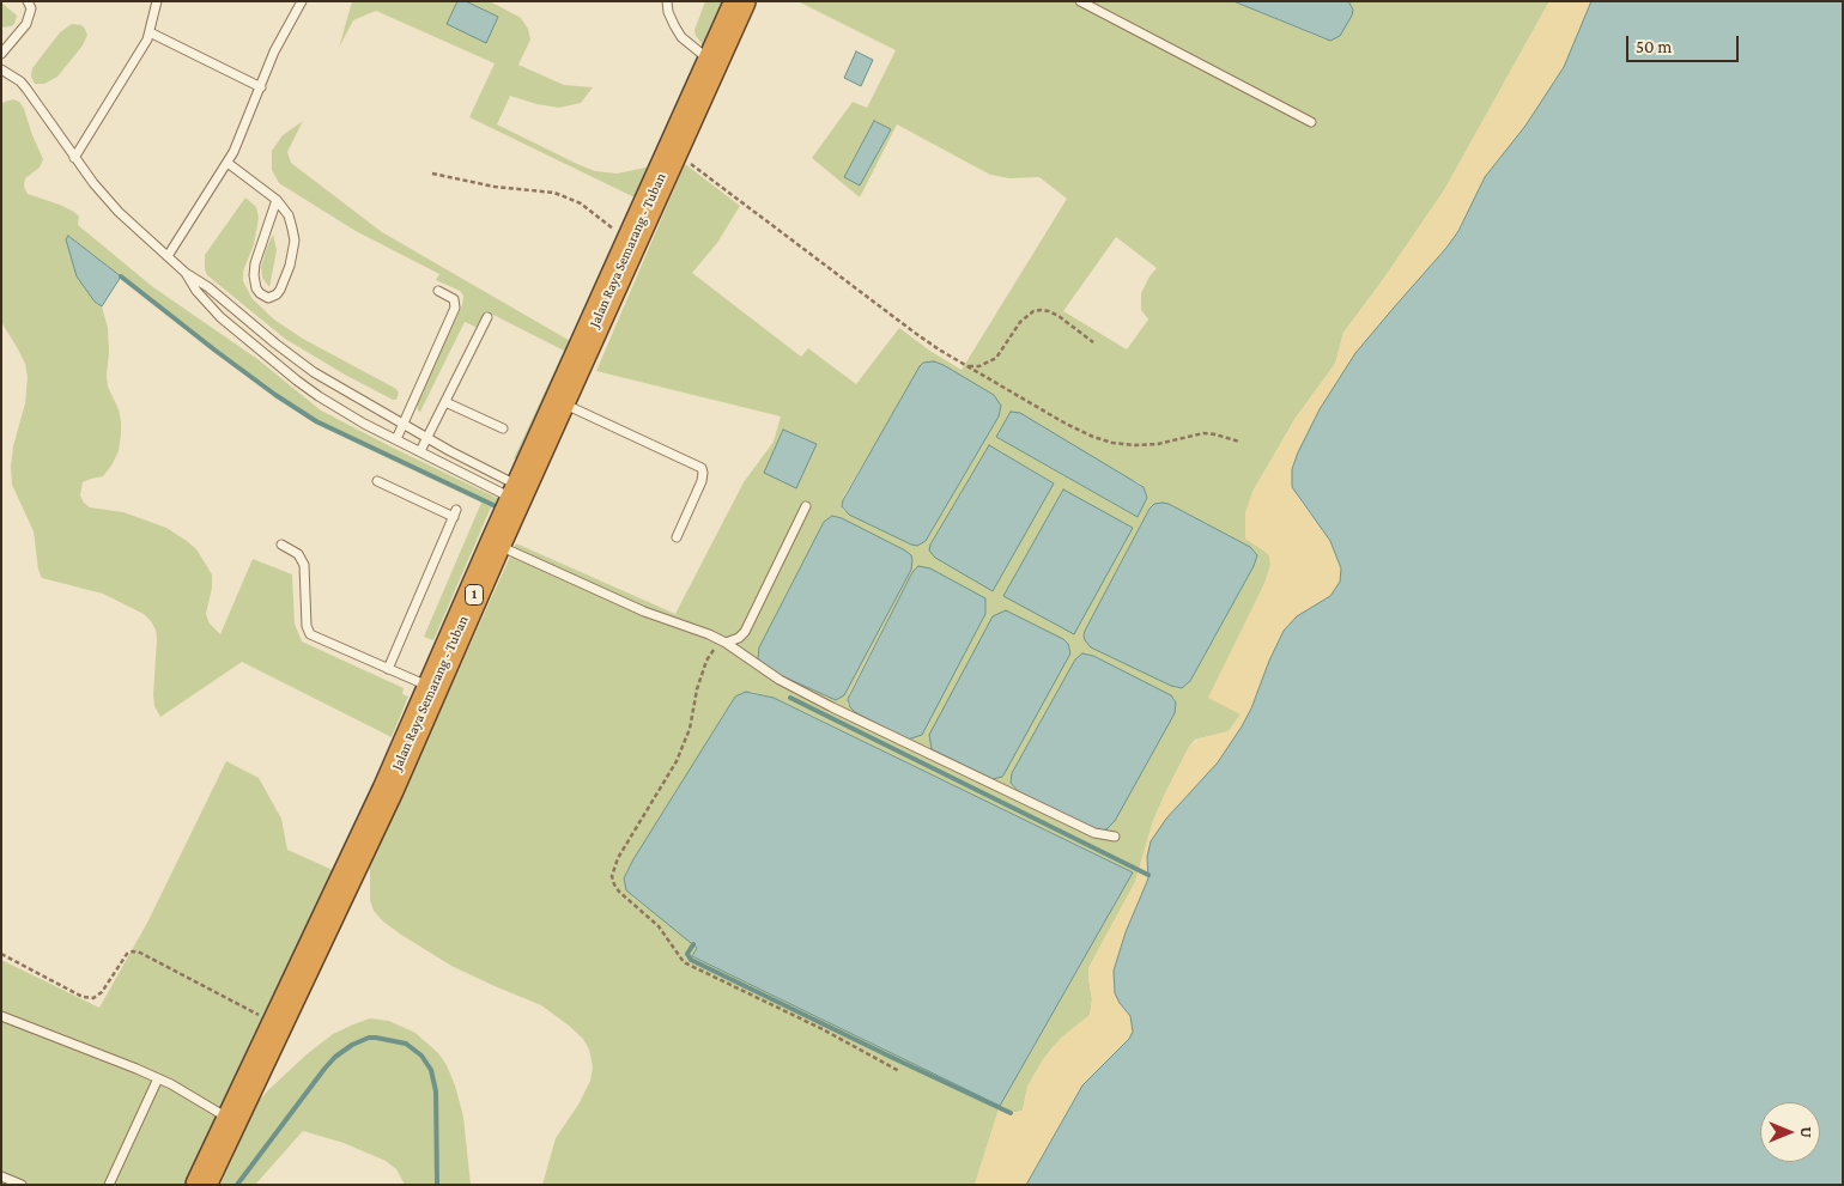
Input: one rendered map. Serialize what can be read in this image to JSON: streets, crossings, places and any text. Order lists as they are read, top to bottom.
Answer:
{
  "streets": {
    "highway": ["Jalan Raya Semarang - Tuban", "1"]
  },
  "scale_bar": "50 m",
  "north": "right"
}
